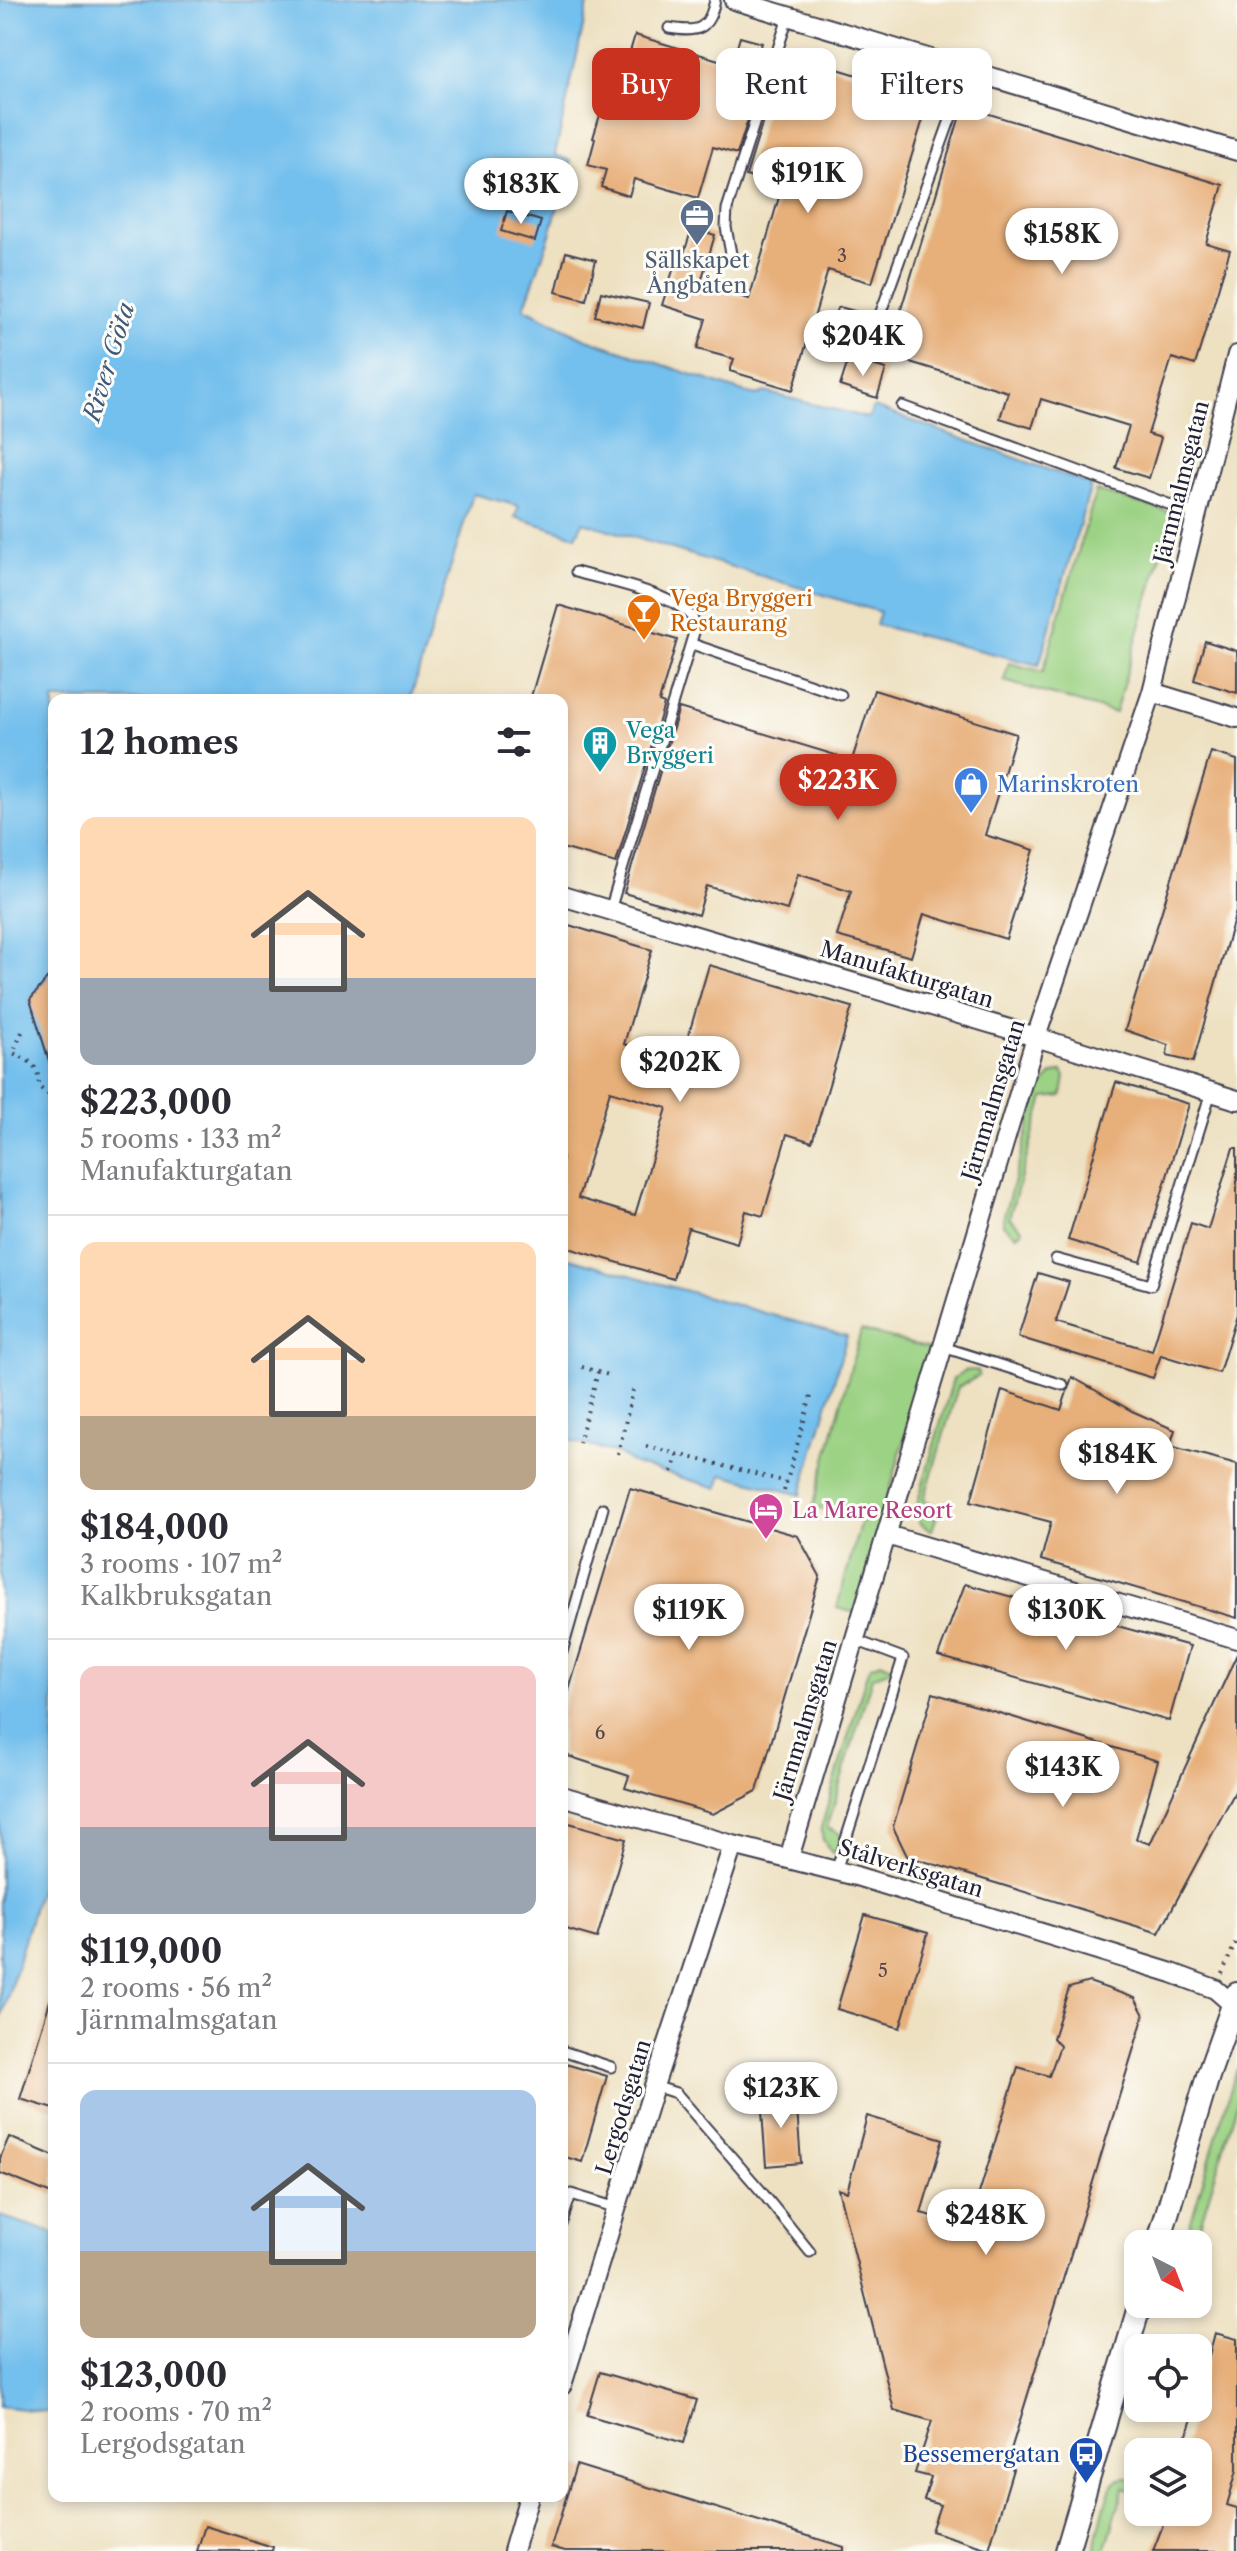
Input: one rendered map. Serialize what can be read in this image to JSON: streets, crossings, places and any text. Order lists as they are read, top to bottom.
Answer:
{
  "streets": {
    "street": [
      "Järnmalmsgatan",
      "Manufakturgatan",
      "Stålverksgatan",
      "Lergodsgatan"
    ]
  },
  "crossings": [
    ["Järnmalmsgatan", "Manufakturgatan"],
    ["Järnmalmsgatan", "Stålverksgatan"],
    ["Stålverksgatan", "Lergodsgatan"]
  ],
  "water": ["River Göta"],
  "places": {
    "office": ["Sällskapet Ångbåten"],
    "bar": ["Vega Bryggeri Restaurang"],
    "building": ["Vega Bryggeri"],
    "shop": ["Marinskroten"],
    "hotel": ["La Mare Resort"],
    "bus stop": ["Bessemergatan"]
  },
  "house_numbers": ["3", "6", "5"],
  "north": "bottom right",
  "page": {
    "chip": ["Buy", "Rent", "Filters"],
    "price": [
      "$191K",
      "$183K",
      "$158K",
      "$204K",
      "$223K",
      "$202K",
      "$184K",
      "$119K",
      "$130K",
      "$143K",
      "$123K",
      "$248K"
    ],
    "heading": "12 homes",
    "list": [
      {
        "name": "$223,000",
        "note": "5 rooms · 133 m² · Manufakturgatan"
      },
      {
        "name": "$184,000",
        "note": "3 rooms · 107 m² · Kalkbruksgatan"
      },
      {
        "name": "$119,000",
        "note": "2 rooms · 56 m² · Järnmalmsgatan"
      },
      {
        "name": "$123,000",
        "note": "2 rooms · 70 m² · Lergodsgatan"
      }
    ]
  }
}
